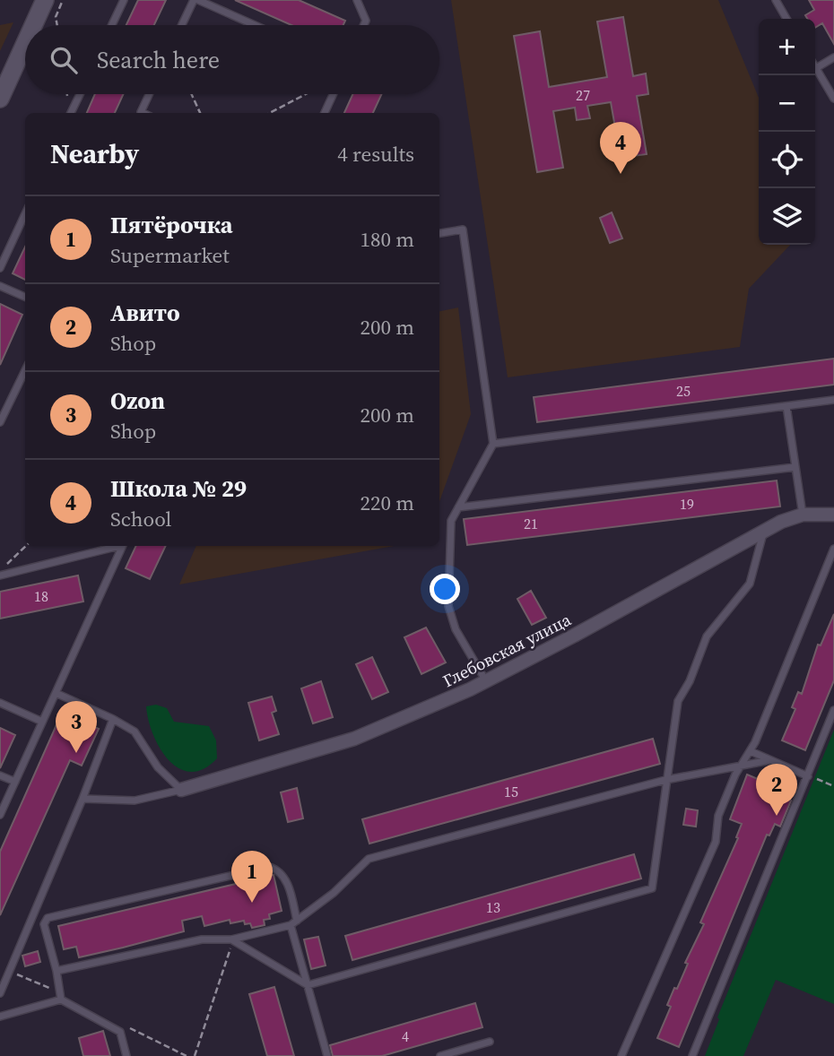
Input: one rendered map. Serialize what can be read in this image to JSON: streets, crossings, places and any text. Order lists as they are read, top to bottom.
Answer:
{
  "streets": {
    "street": ["Глебовская улица"]
  },
  "house_numbers": [
    "27",
    "25",
    "19",
    "21",
    "18",
    "15",
    "13",
    "4"
  ],
  "page": {
    "map_buttons": ["+", "−"],
    "search": "Search here",
    "heading": ["Nearby", "4 results"],
    "pins": [
      "4",
      "3",
      "2",
      "1"
    ],
    "list": [
      {
        "mark": "1",
        "name": "Пятёрочка",
        "note": "Supermarket",
        "value": "180 m"
      },
      {
        "mark": "2",
        "name": "Авито",
        "note": "Shop",
        "value": "200 m"
      },
      {
        "mark": "3",
        "name": "Ozon",
        "note": "Shop",
        "value": "200 m"
      },
      {
        "mark": "4",
        "name": "Школа № 29",
        "note": "School",
        "value": "220 m"
      }
    ]
  }
}
